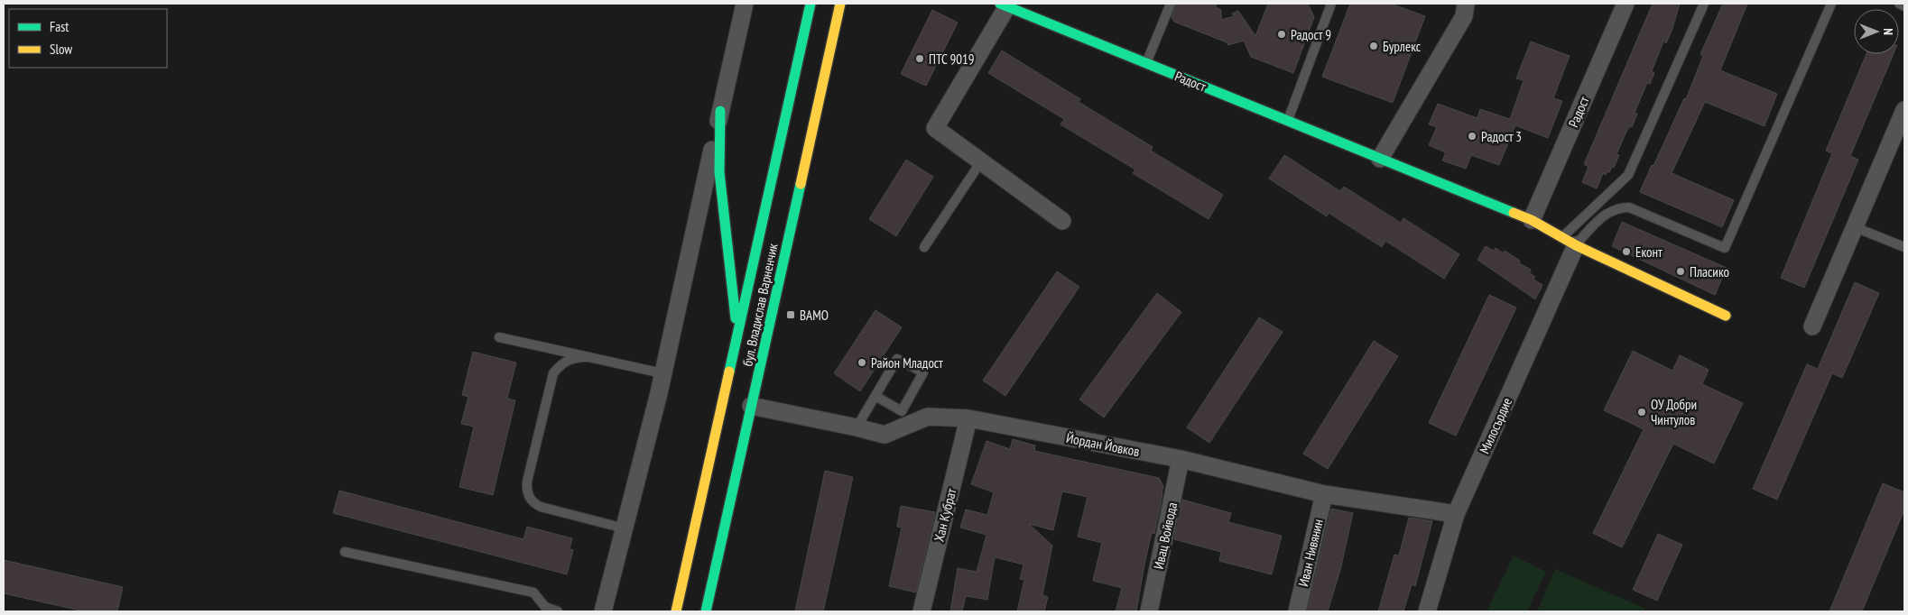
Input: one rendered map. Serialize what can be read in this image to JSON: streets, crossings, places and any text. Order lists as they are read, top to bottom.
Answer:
{
  "streets": {
    "main road": ["Радост", "бул. Владислав Варненчик"],
    "street": [
      "Милосърдие",
      "Йордан Йовков",
      "Хан Кубрат",
      "Ивац Войвода",
      "Иван Нивянин"
    ]
  },
  "crossings": [
    ["Радост", "Милосърдие"],
    ["бул. Владислав Варненчик", "Йордан Йовков"],
    ["Милосърдие", "Йордан Йовков"],
    ["Йордан Йовков", "Хан Кубрат"],
    ["Йордан Йовков", "Ивац Войвода"],
    ["Йордан Йовков", "Иван Нивянин"]
  ],
  "places": {
    "other": [
      "Радост 9",
      "Бурлекс",
      "ПТС 9019",
      "Радост 3",
      "Еконт",
      "Пласико",
      "Район Младост",
      "ОУ Добри Чинтулов"
    ],
    "transit": ["ВАМО"]
  },
  "legend": ["Fast", "Slow"],
  "north": "right"
}
